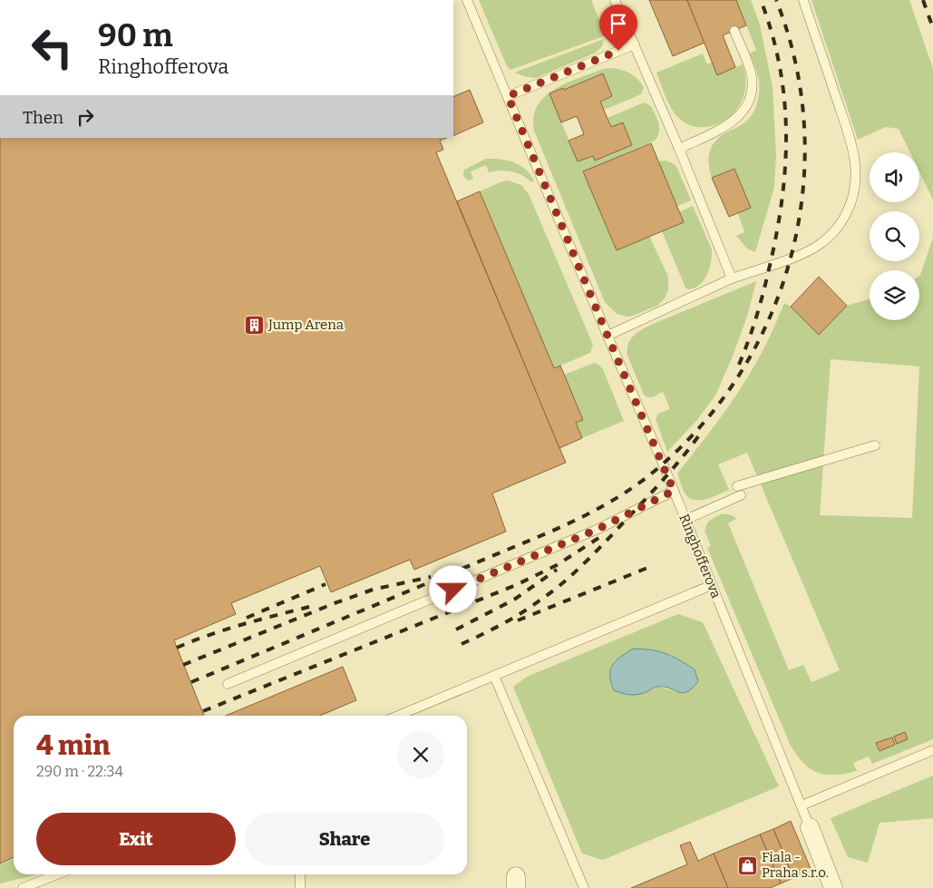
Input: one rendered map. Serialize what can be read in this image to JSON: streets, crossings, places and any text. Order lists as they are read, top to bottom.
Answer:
{
  "streets": {
    "street": ["Ringhofferova"]
  },
  "places": {
    "building": ["Jump Arena"],
    "shop": ["Fiala - Praha s.r.o."]
  },
  "page": {
    "turn": ["90 m", "Ringhofferova"],
    "then": "Then",
    "heading": ["4 min", "290 m · 22:34"],
    "buttons": ["Exit", "Share"]
  }
}
